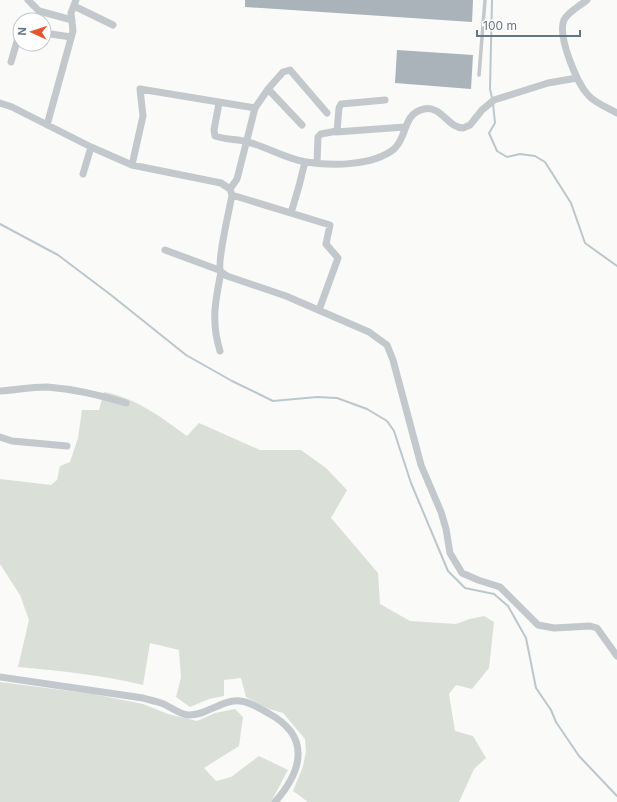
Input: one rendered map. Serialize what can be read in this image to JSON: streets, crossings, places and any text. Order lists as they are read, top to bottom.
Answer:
{
  "scale_bar": "100 m",
  "north": "left"
}
